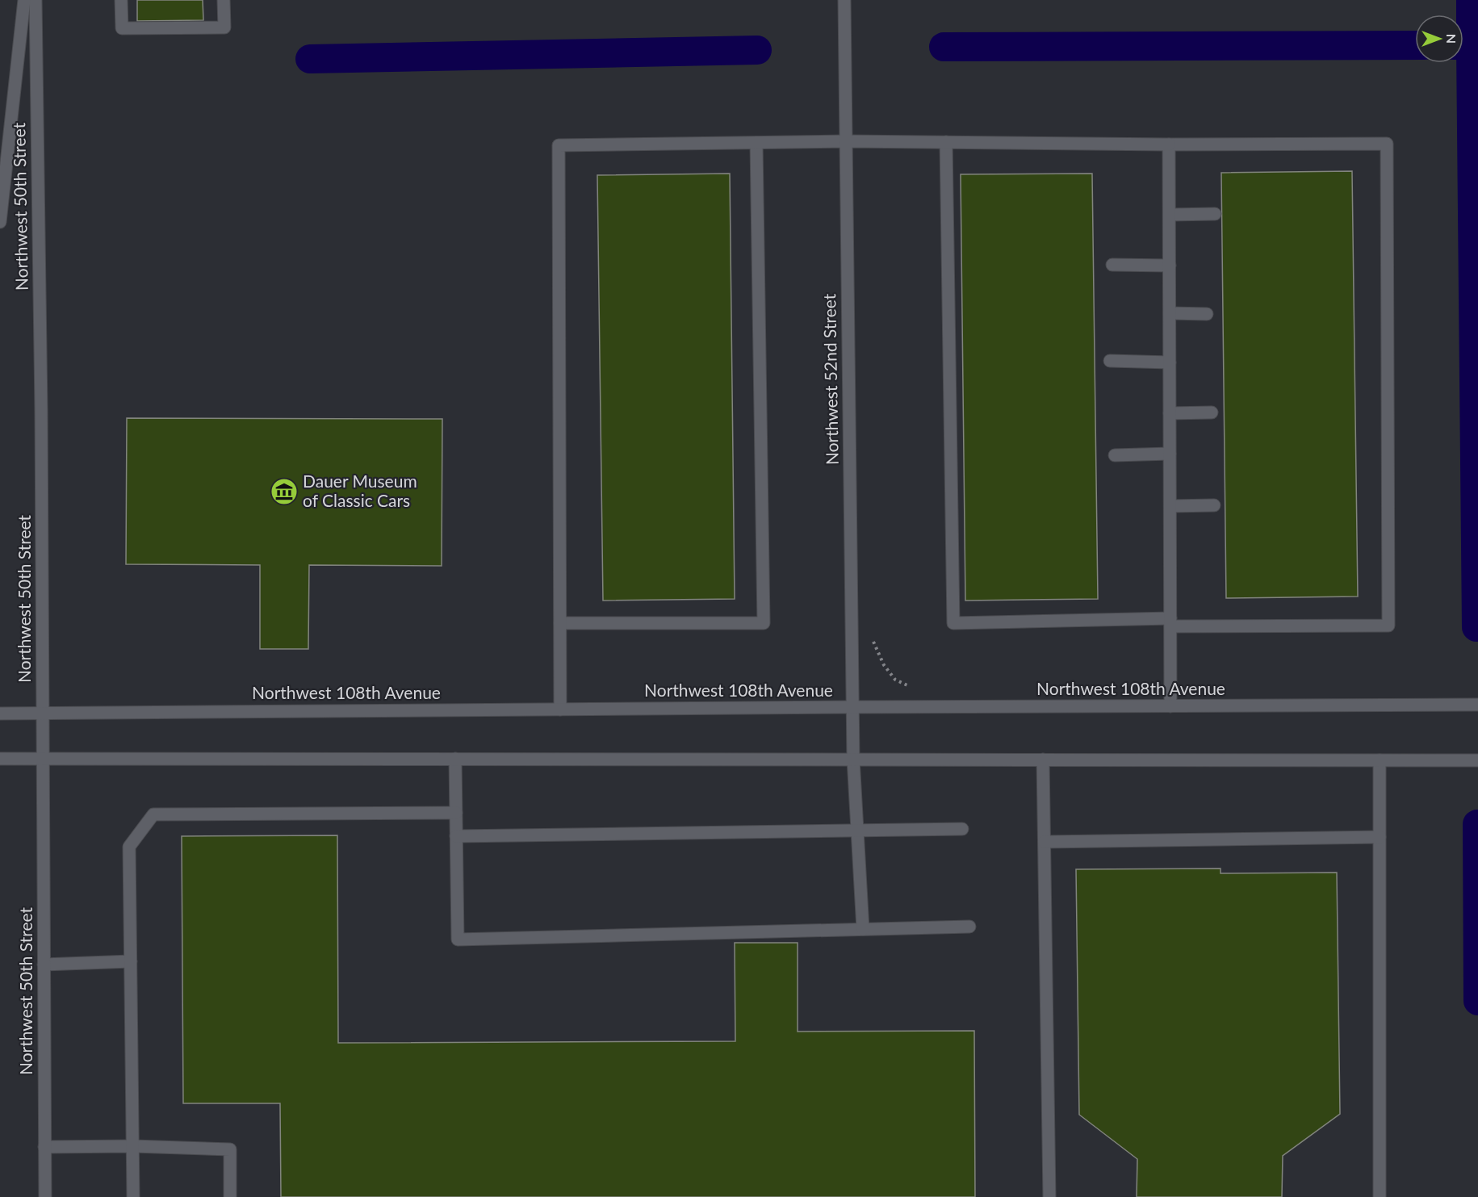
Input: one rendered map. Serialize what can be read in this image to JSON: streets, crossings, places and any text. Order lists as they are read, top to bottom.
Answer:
{
  "streets": {
    "street": ["Northwest 50th Street", "Northwest 52nd Street", "Northwest 108th Avenue"]
  },
  "crossings": [
    ["Northwest 50th Street", "Northwest 108th Avenue"],
    ["Northwest 52nd Street", "Northwest 108th Avenue"]
  ],
  "places": {
    "museum": ["Dauer Museum of Classic Cars"]
  },
  "north": "right"
}
